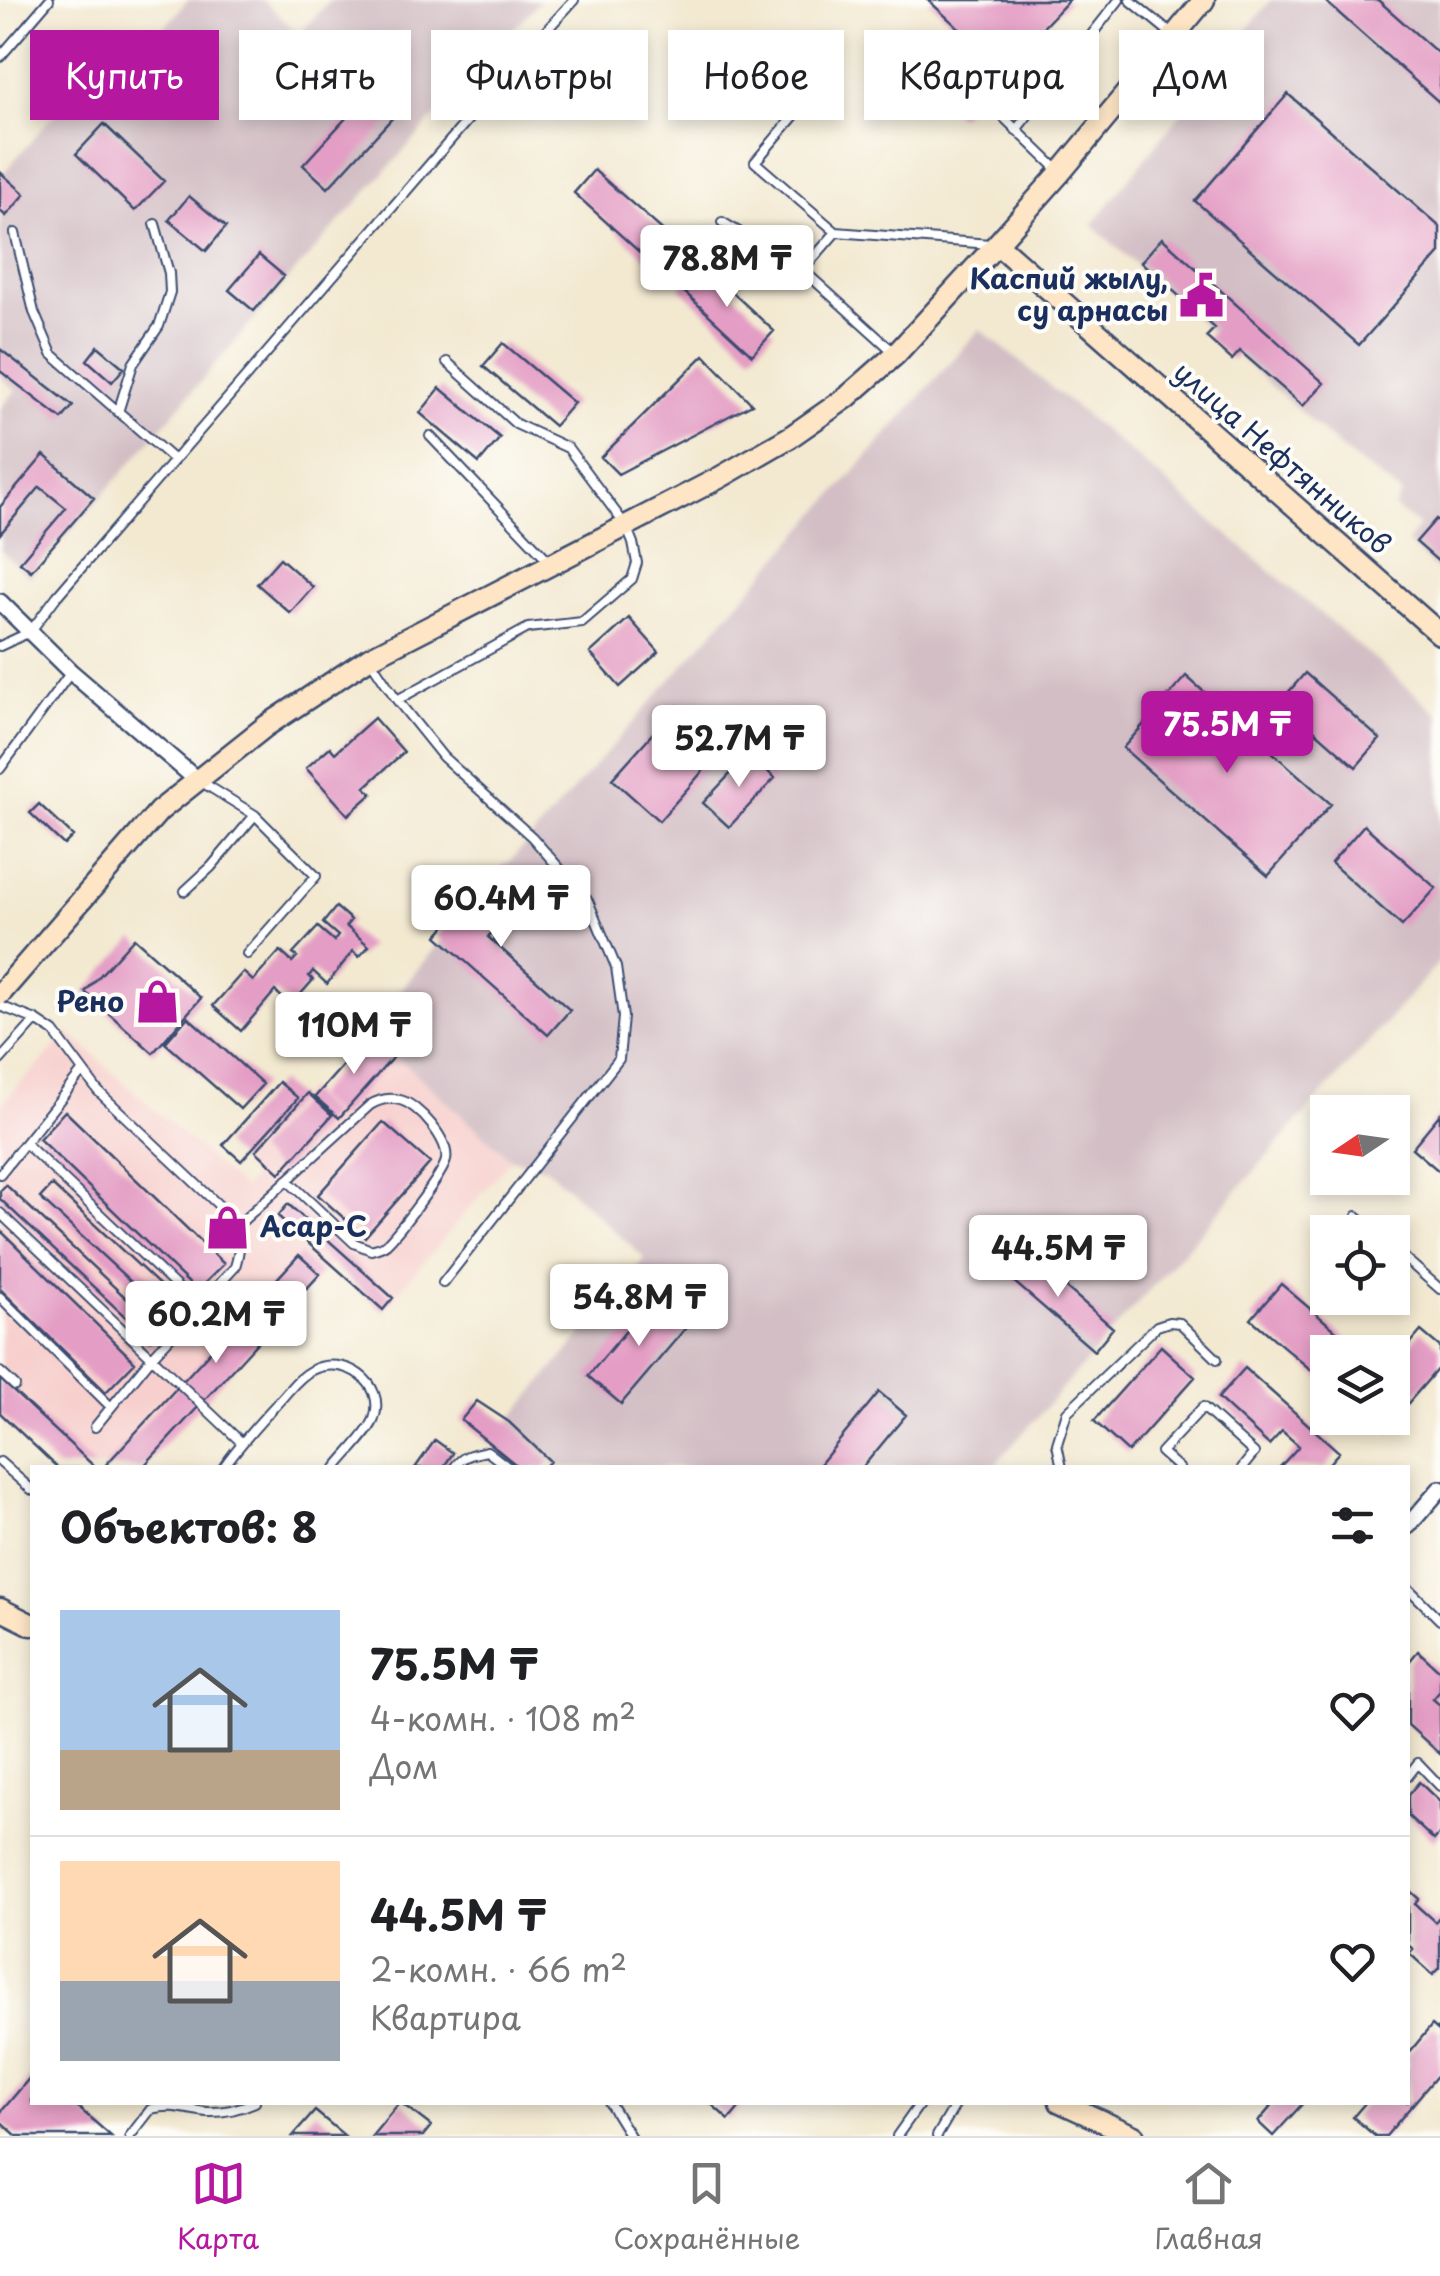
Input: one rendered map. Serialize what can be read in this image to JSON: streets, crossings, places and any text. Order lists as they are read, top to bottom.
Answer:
{
  "streets": {
    "street": ["улица Нефтянников"]
  },
  "places": {
    "public building": ["Каспий жылу, су арнасы"],
    "shop": ["Рено", "Асар-С"]
  },
  "north": "left",
  "page": {
    "chip": [
      "Купить",
      "Снять",
      "Фильтры",
      "Новое",
      "Квартира",
      "Дом"
    ],
    "price": [
      "78.8M ₸",
      "75.5M ₸",
      "52.7M ₸",
      "60.4M ₸",
      "110M ₸",
      "44.5M ₸",
      "54.8M ₸",
      "60.2M ₸"
    ],
    "heading": "Объектов: 8",
    "list": [
      {
        "name": "75.5M ₸",
        "note": "4-комн. · 108 m² · Дом"
      },
      {
        "name": "44.5M ₸",
        "note": "2-комн. · 66 m² · Квартира"
      }
    ],
    "tabs": ["Карта", "Сохранённые", "Главная"]
  }
}
